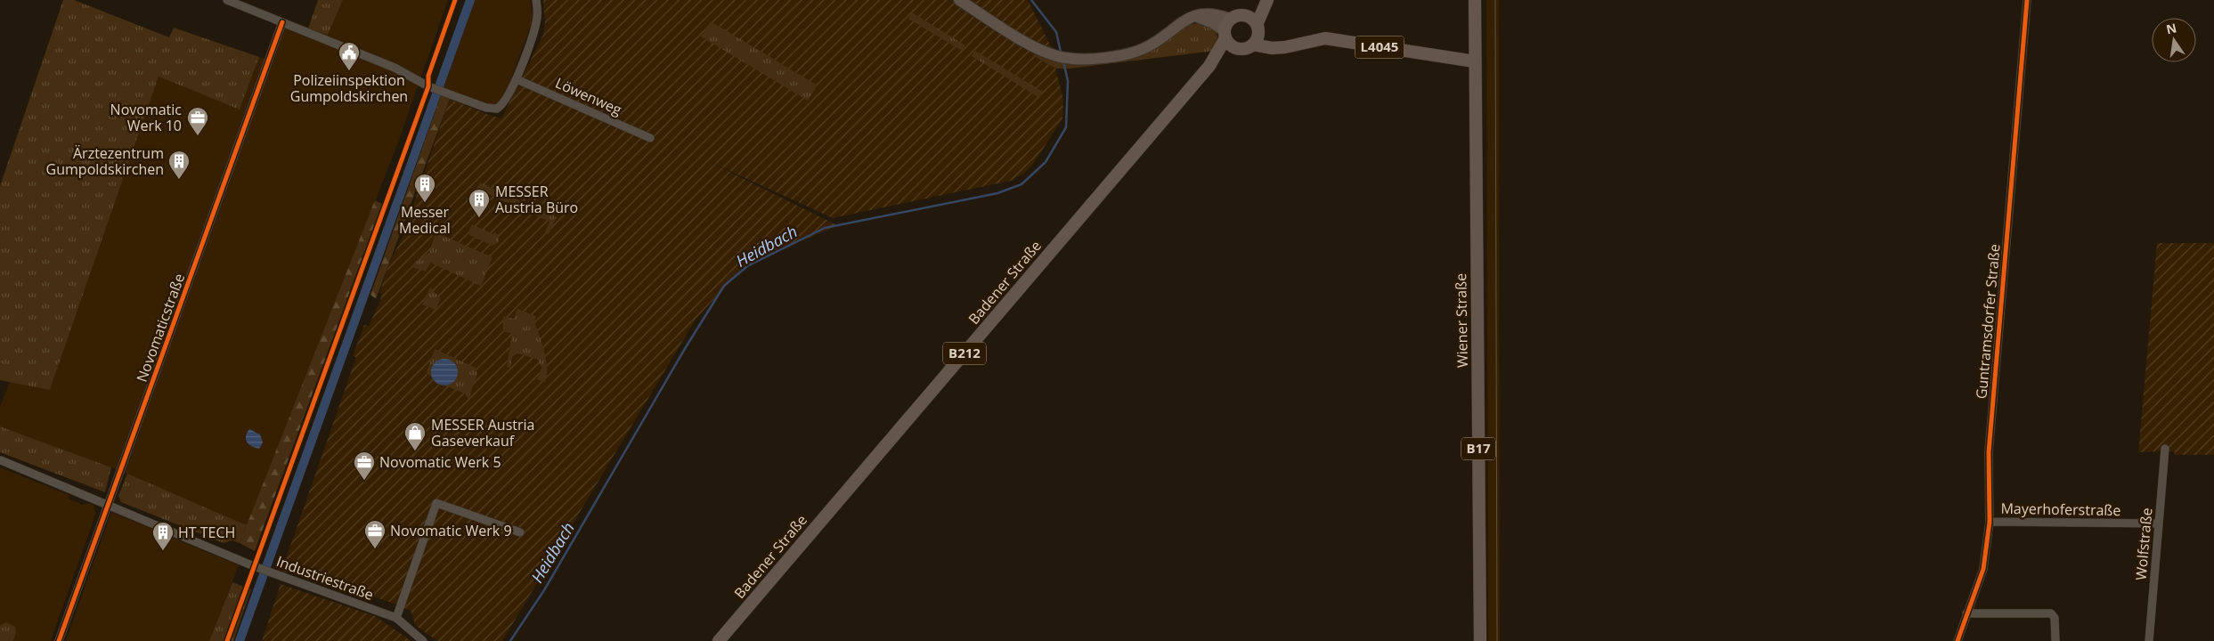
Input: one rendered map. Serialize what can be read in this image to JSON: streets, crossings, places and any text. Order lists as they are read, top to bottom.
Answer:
{
  "streets": {
    "main road": [
      "L4045",
      "Badener Straße",
      "Wiener Straße",
      "B212",
      "B17"
    ],
    "street": [
      "Löwenweg",
      "Guntramsdorfer Straße",
      "Novomaticstraße",
      "Mayerhoferstraße",
      "Wolfstraße",
      "Industriestraße"
    ]
  },
  "crossings": [
    ["L4045", "Badener Straße"],
    ["L4045", "Wiener Straße"],
    ["L4045", "B212"],
    ["Badener Straße", "B212"],
    ["Guntramsdorfer Straße", "Mayerhoferstraße"],
    ["Novomaticstraße", "Industriestraße"],
    ["Mayerhoferstraße", "Wolfstraße"]
  ],
  "water": ["Heidbach"],
  "places": {
    "public building": ["Polizeiinspektion Gumpoldskirchen"],
    "office": ["Novomatic Werk 10", "Novomatic Werk 5", "Novomatic Werk 9"],
    "building": [
      "Ärztezentrum Gumpoldskirchen",
      "Messer Medical",
      "MESSER Austria Büro",
      "HT TECH"
    ],
    "shop": ["MESSER Austria Gaseverkauf"]
  },
  "north": "top"
}
